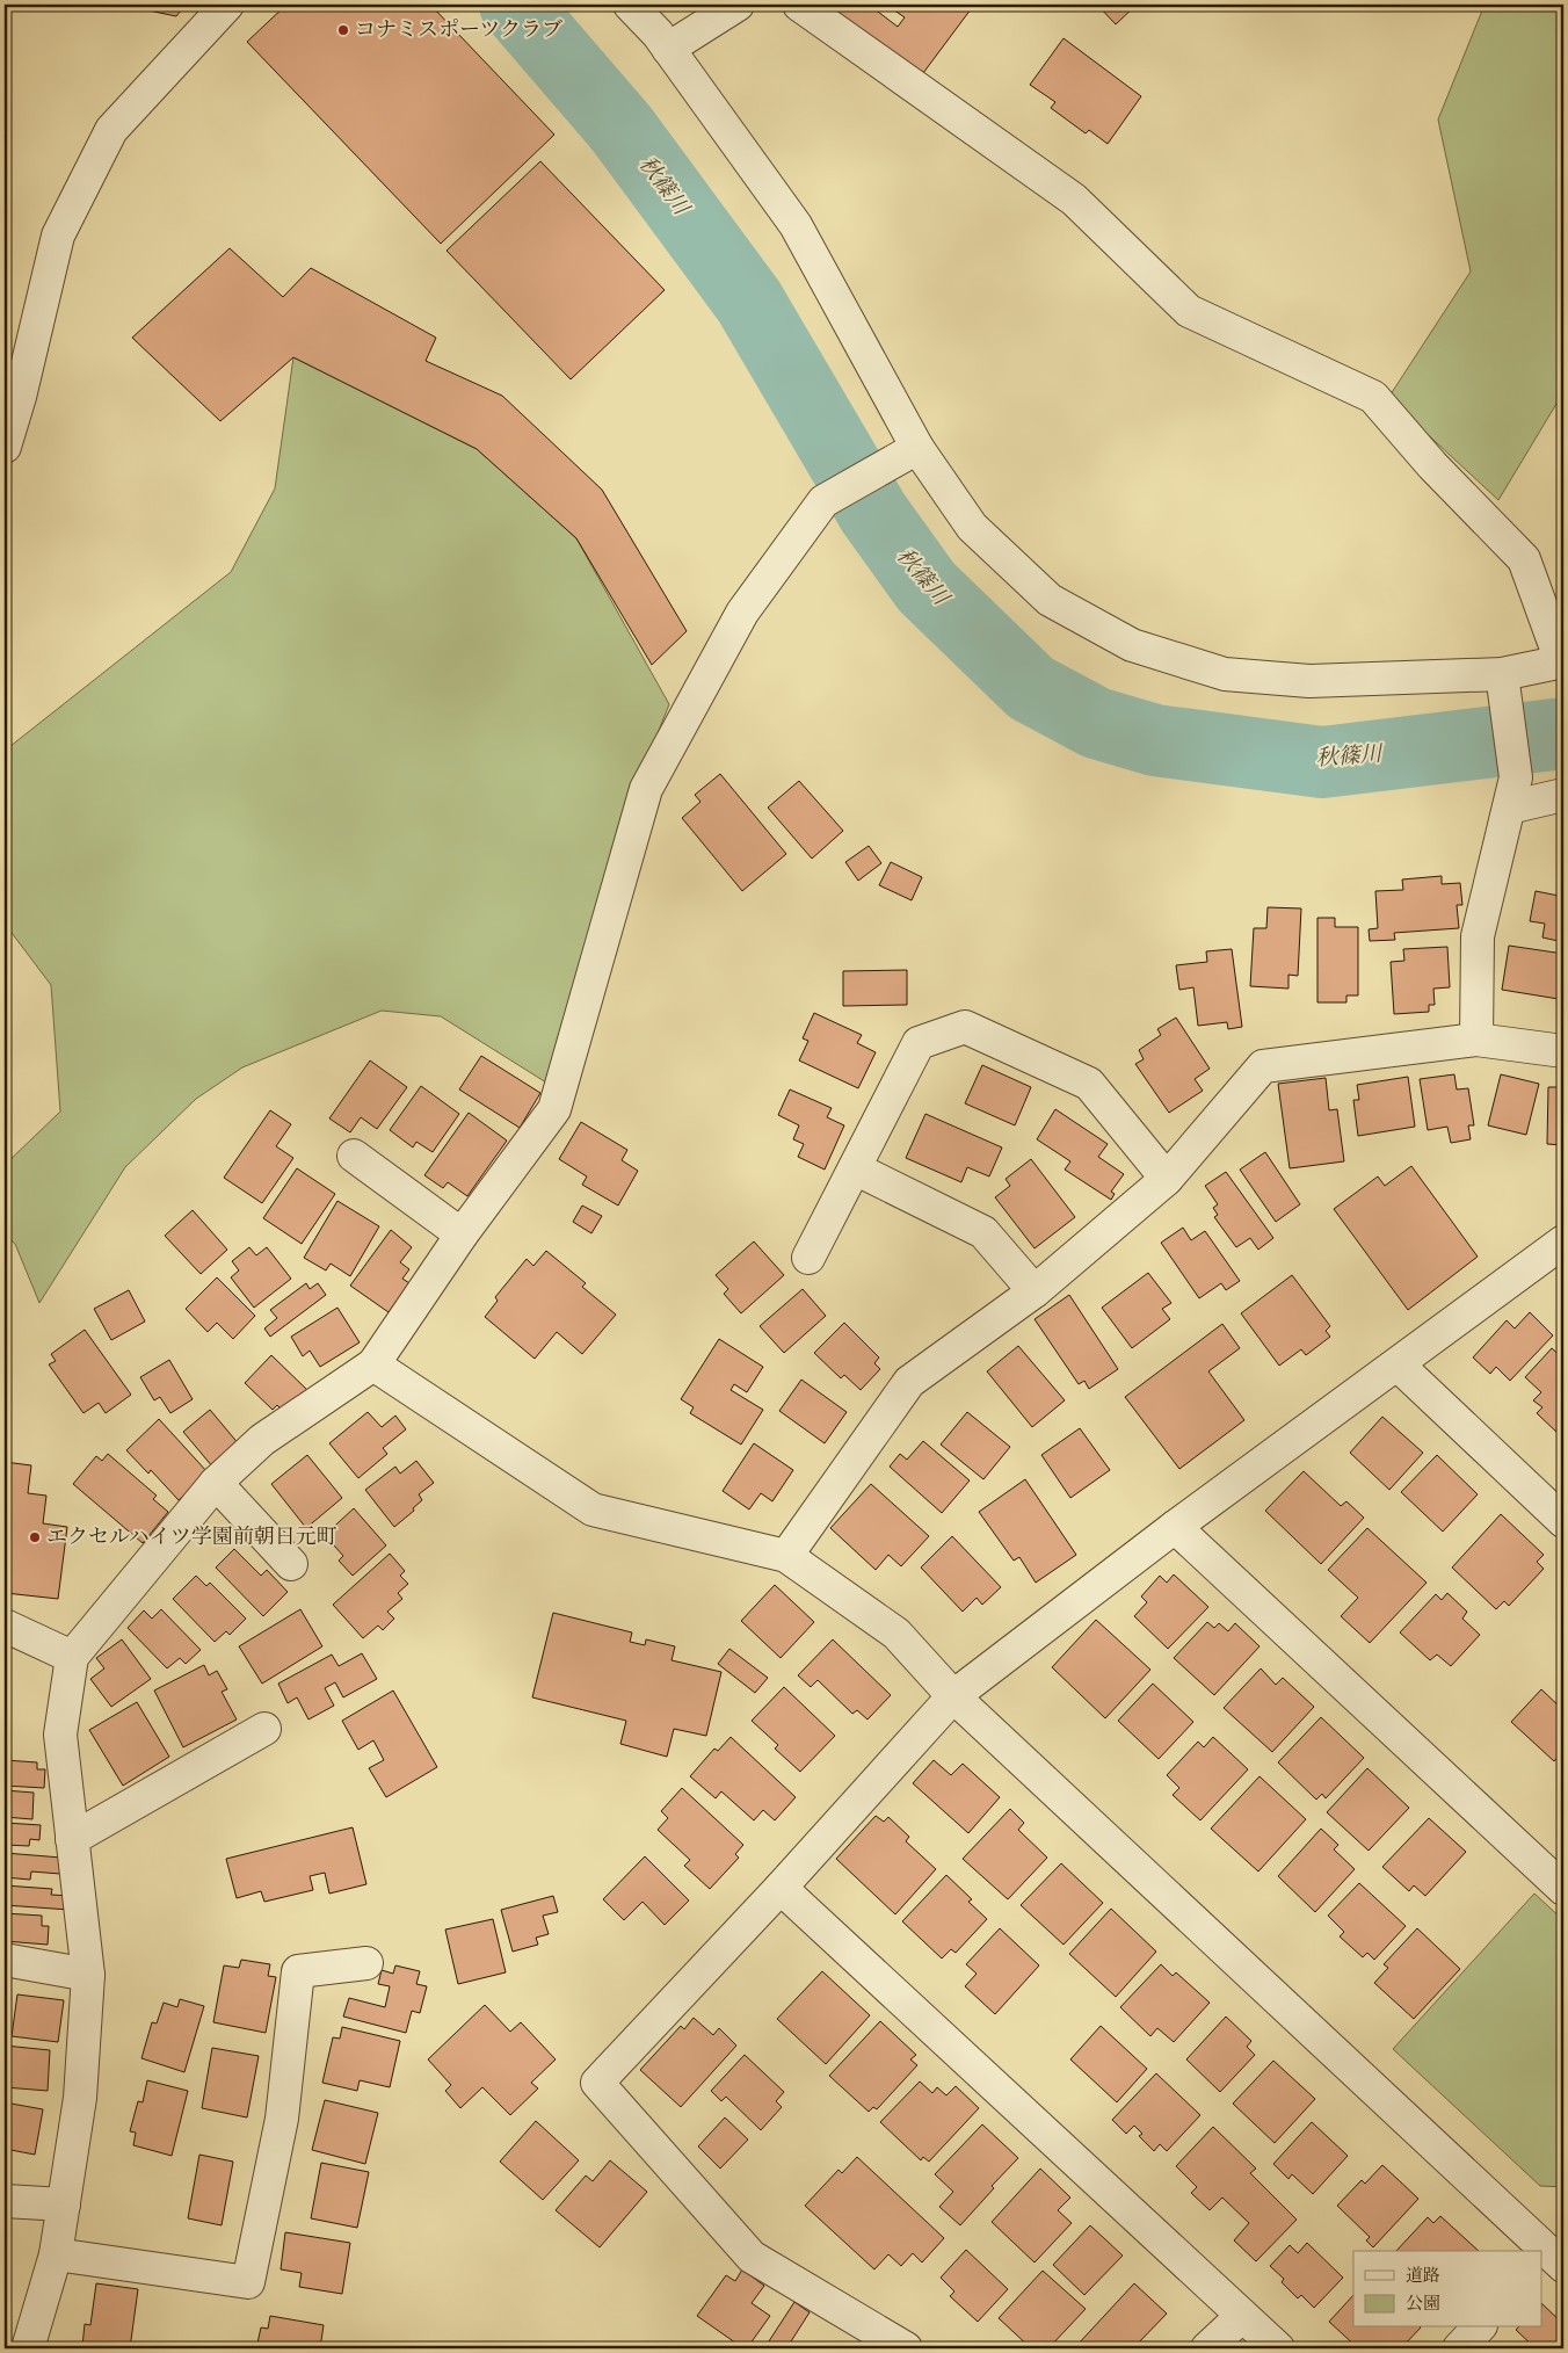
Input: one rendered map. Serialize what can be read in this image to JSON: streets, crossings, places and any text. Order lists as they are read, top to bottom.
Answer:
{
  "water": ["秋篠川"],
  "places": ["コナミスポーツクラブ", "エクセルハイツ学園前朝日元町"],
  "legend": ["道路", "公園"]
}
